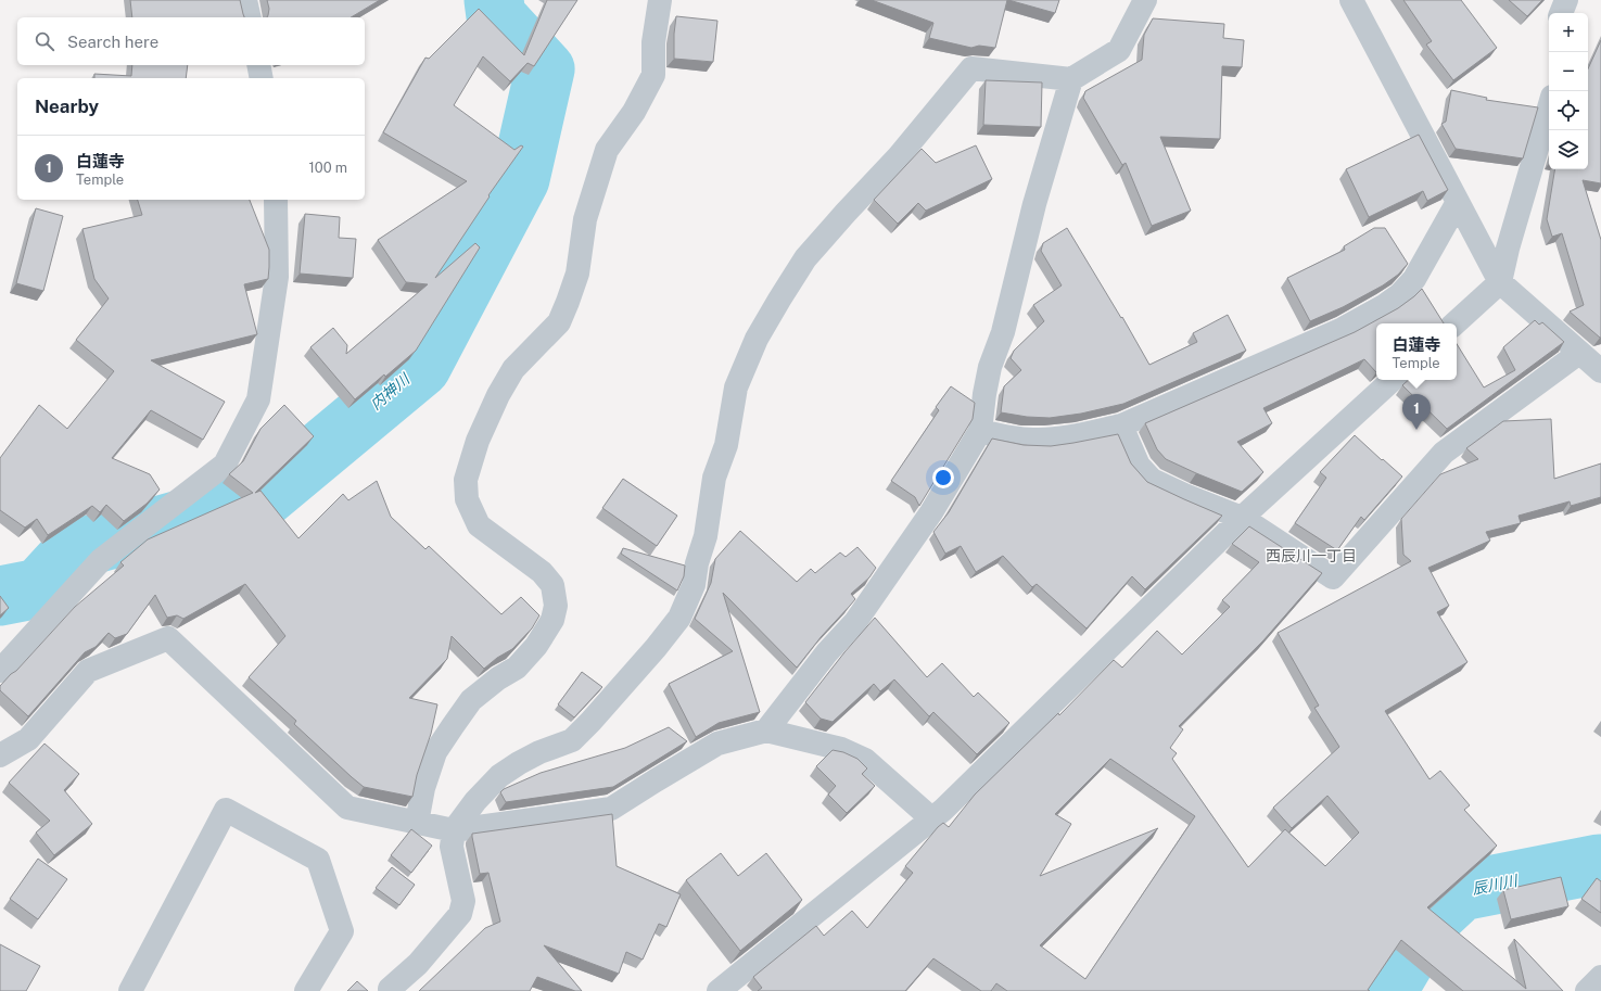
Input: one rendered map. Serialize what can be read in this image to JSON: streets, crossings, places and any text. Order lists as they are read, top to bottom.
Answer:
{
  "districts": ["西辰川一丁目"],
  "water": ["内神川", "辰川川"],
  "page": {
    "map_buttons": ["+", "−"],
    "search": "Search here",
    "heading": "Nearby",
    "list": [
      {
        "mark": "1",
        "name": "白蓮寺",
        "note": "Temple",
        "value": "100 m"
      }
    ],
    "popup": ["白蓮寺", "Temple"],
    "pins": "1"
  }
}
